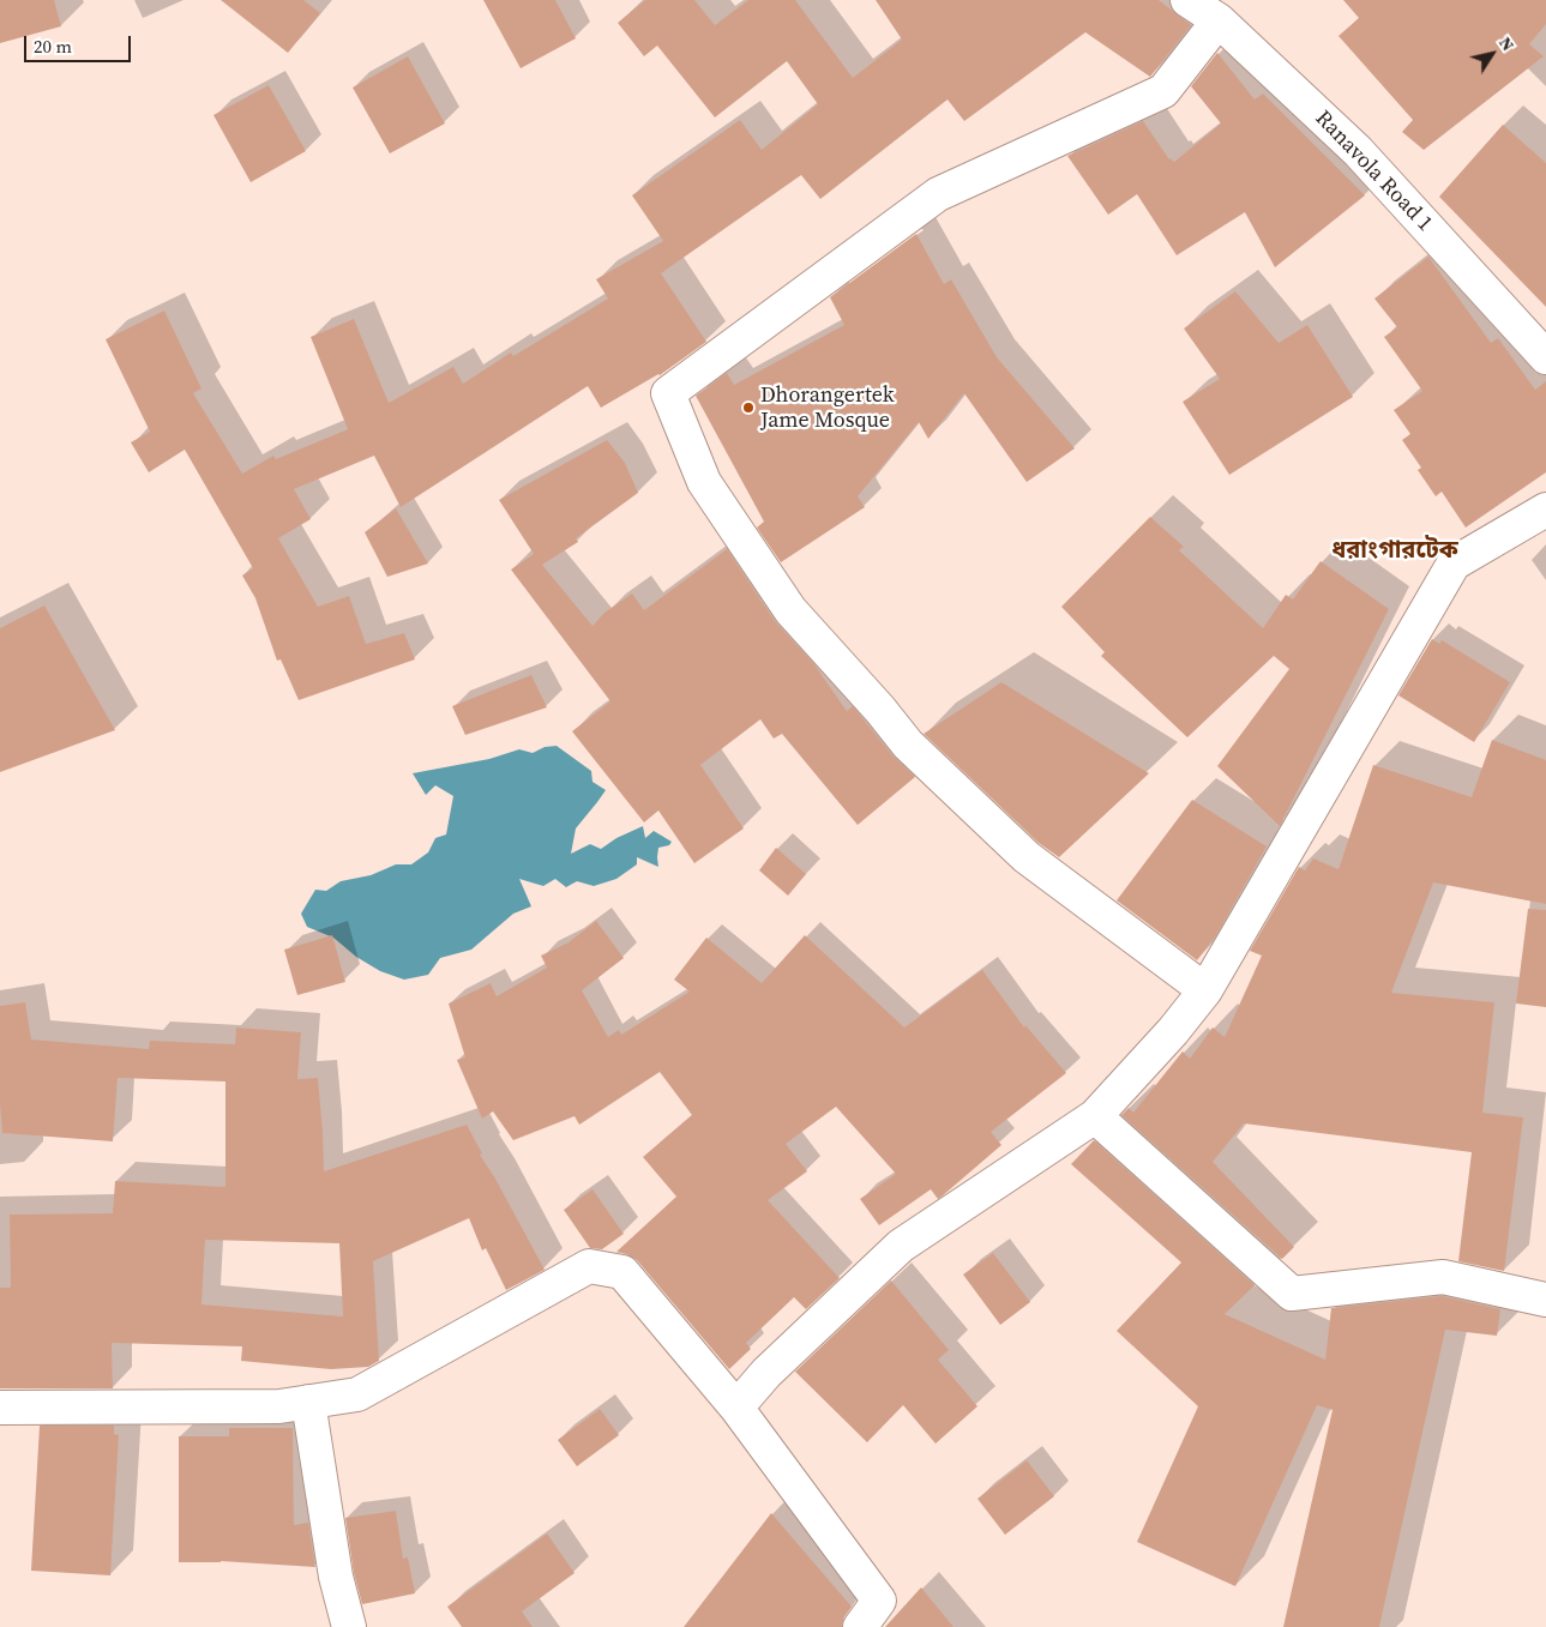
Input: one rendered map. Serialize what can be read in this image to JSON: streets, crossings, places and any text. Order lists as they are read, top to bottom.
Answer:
{
  "streets": {
    "street": ["Ranavola Road 1"]
  },
  "districts": ["ধরাংগারটেক"],
  "places": ["Dhorangertek Jame Mosque"],
  "scale_bar": "20 m",
  "north": "top right"
}
